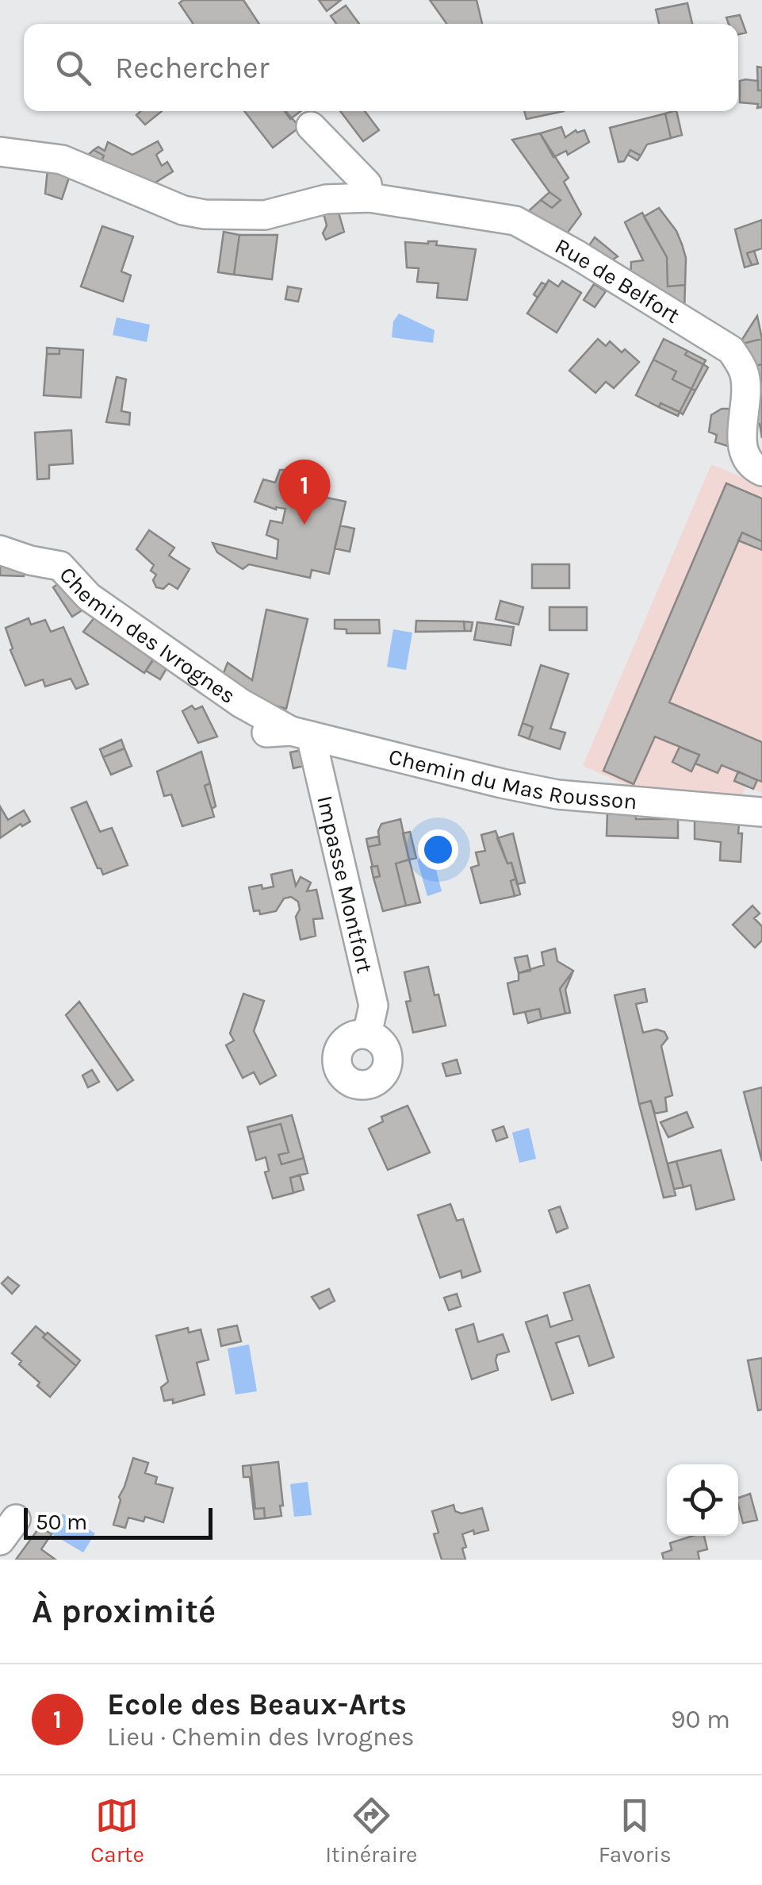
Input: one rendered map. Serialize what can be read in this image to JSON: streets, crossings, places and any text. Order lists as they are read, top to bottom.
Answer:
{
  "streets": {
    "street": [
      "Rue de Belfort",
      "Chemin des Ivrognes",
      "Chemin du Mas Rousson",
      "Impasse Montfort"
    ]
  },
  "crossings": [
    ["Chemin des Ivrognes", "Chemin du Mas Rousson"],
    ["Chemin des Ivrognes", "Impasse Montfort"],
    ["Chemin du Mas Rousson", "Impasse Montfort"]
  ],
  "scale_bar": "50 m",
  "page": {
    "search": "Rechercher",
    "pins": "1",
    "scale": "50 m",
    "heading": "À proximité",
    "list": [
      {
        "mark": "1",
        "name": "Ecole des Beaux-Arts",
        "note": "Lieu · Chemin des Ivrognes",
        "value": "90 m"
      }
    ],
    "nav": ["Carte", "Itinéraire", "Favoris"]
  }
}
